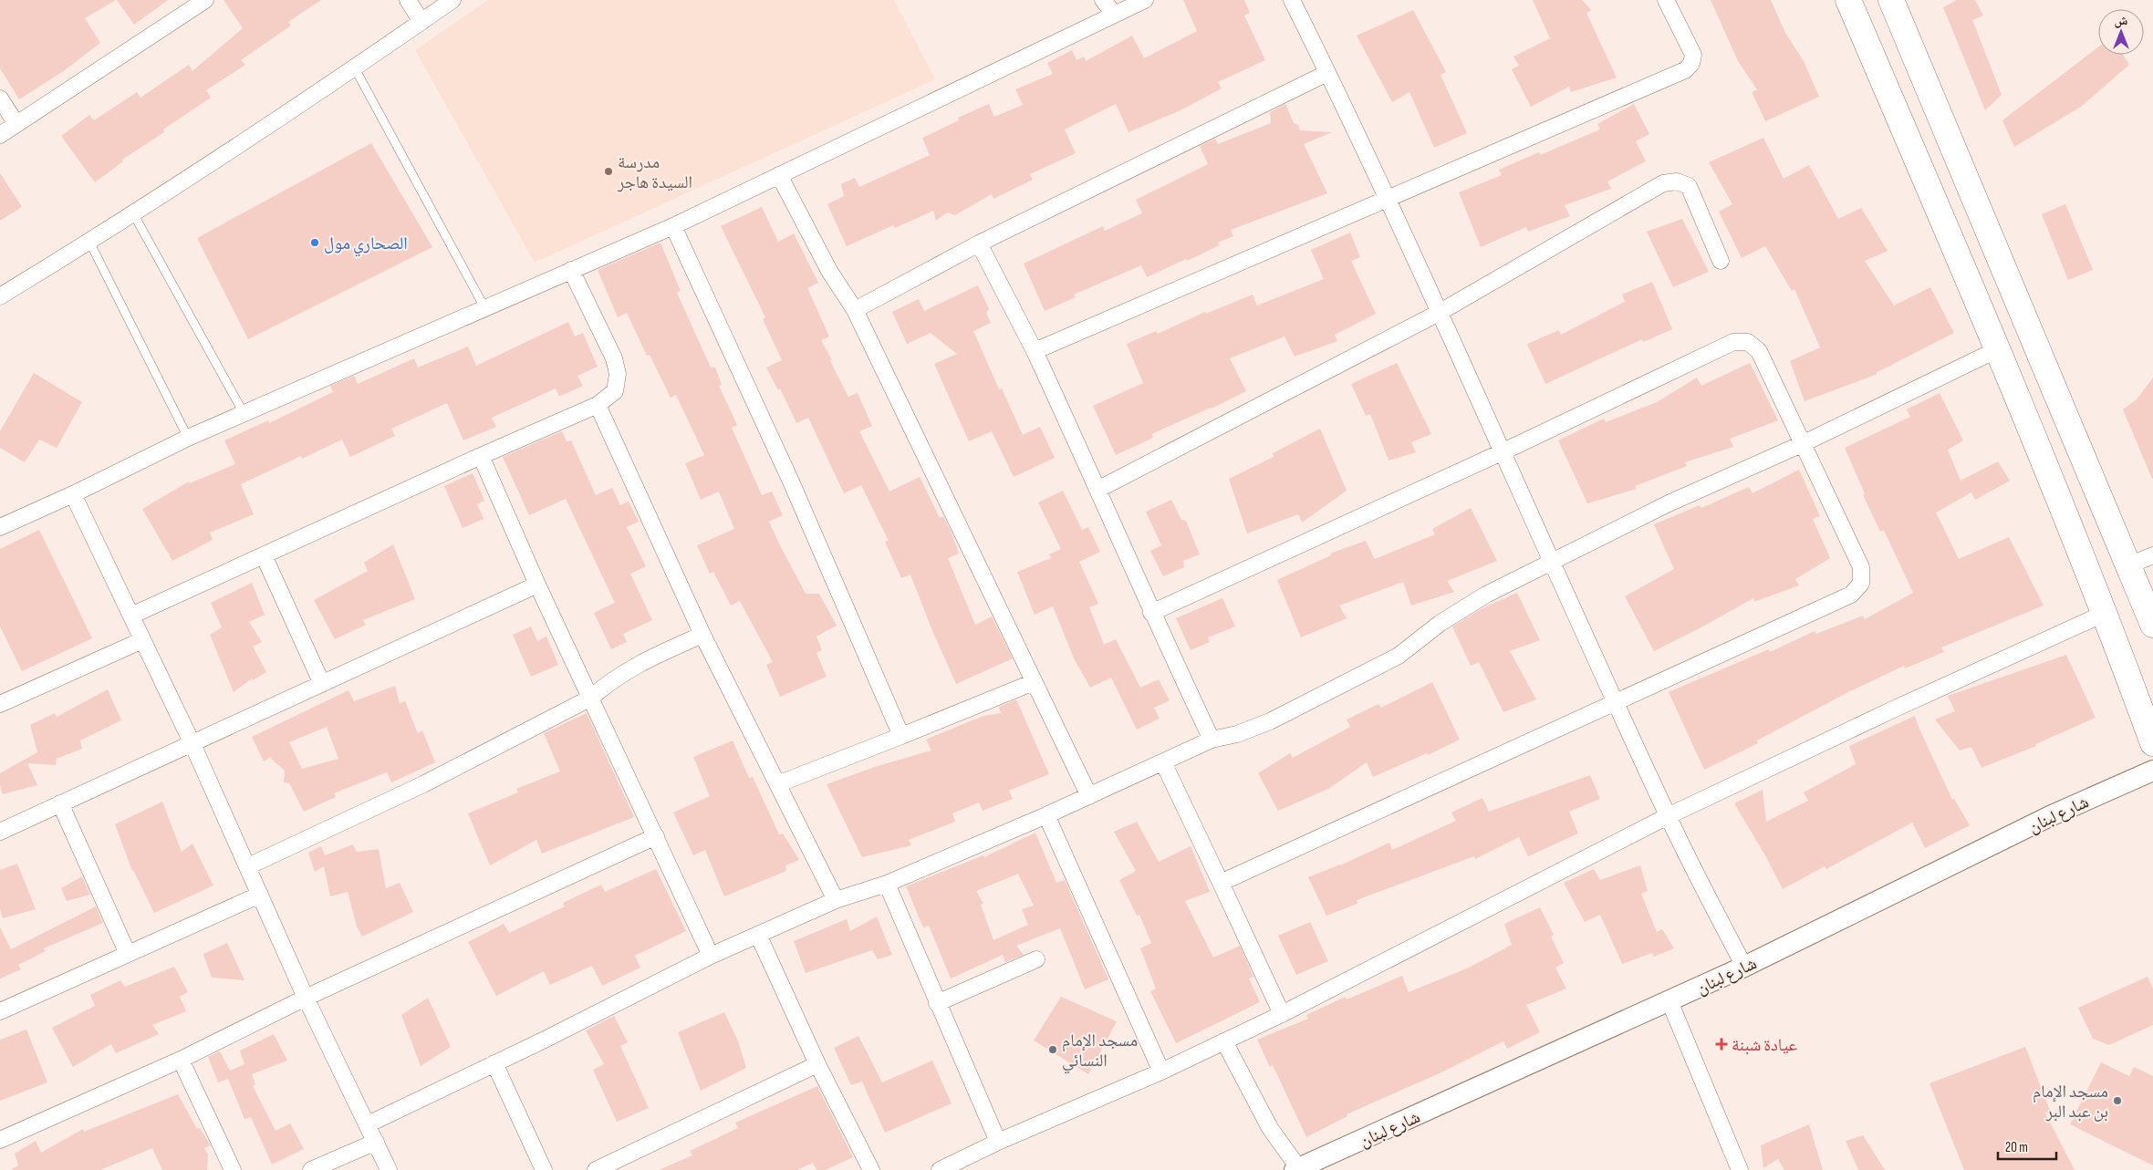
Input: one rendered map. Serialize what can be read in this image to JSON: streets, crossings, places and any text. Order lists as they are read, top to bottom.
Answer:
{
  "streets": {
    "street": ["شارع لبنان"]
  },
  "places": {
    "other": [
      "مدرسة السيدة هاجر",
      "الصحاري مول",
      "مسجد الإمام النسائي",
      "مسجد الإمام بن عبد البر"
    ],
    "health": ["عيادة شبنة"]
  },
  "scale_bar": "20 m",
  "north": "top"
}
